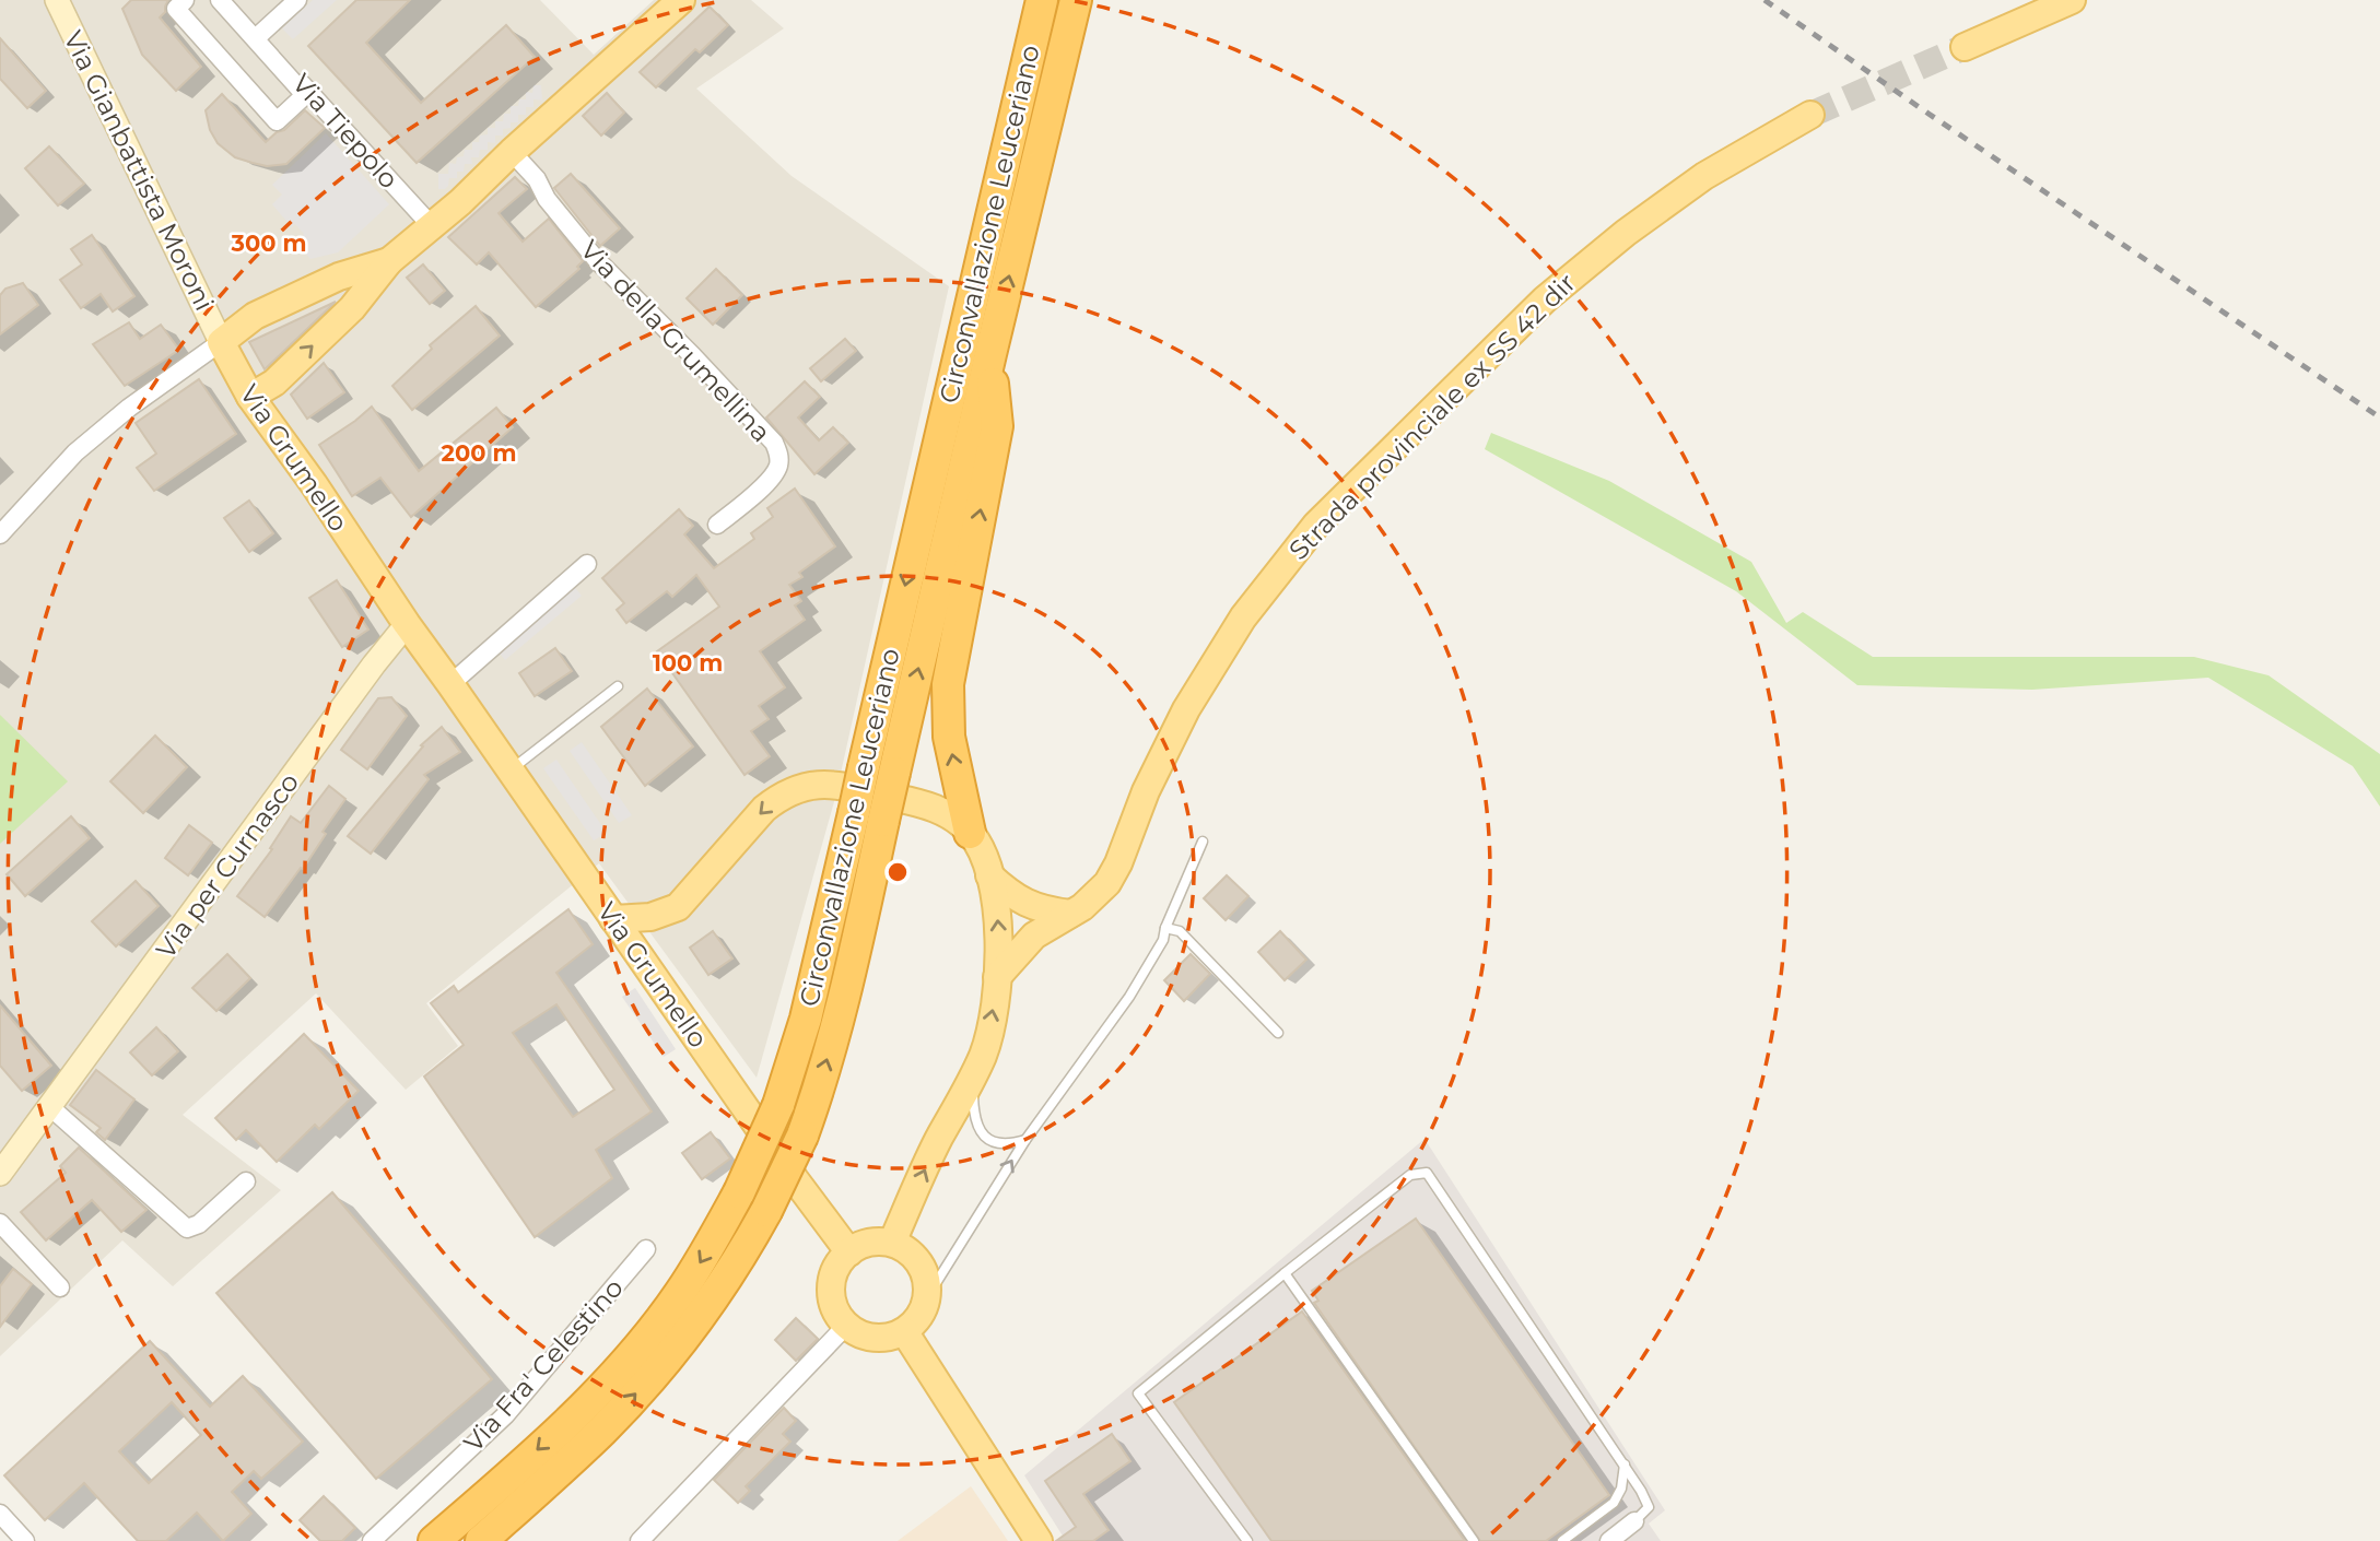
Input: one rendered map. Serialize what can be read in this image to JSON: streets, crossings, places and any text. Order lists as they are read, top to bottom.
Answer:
{
  "streets": {
    "highway": ["Circonvallazione Leuceriano"],
    "main road": ["Strada provinciale ex SS 42 dir", "Via Grumello"],
    "street": [
      "Via Tiepolo",
      "Via Gianbattista Moroni",
      "Via della Grumellina",
      "Via per Curnasco",
      "Via Fra' Celestino"
    ]
  },
  "crossings": [
    ["Via Gianbattista Moroni", "Via Grumello"],
    ["Via Grumello", "Via per Curnasco"]
  ],
  "rings": ["300 m", "200 m", "100 m"]
}
